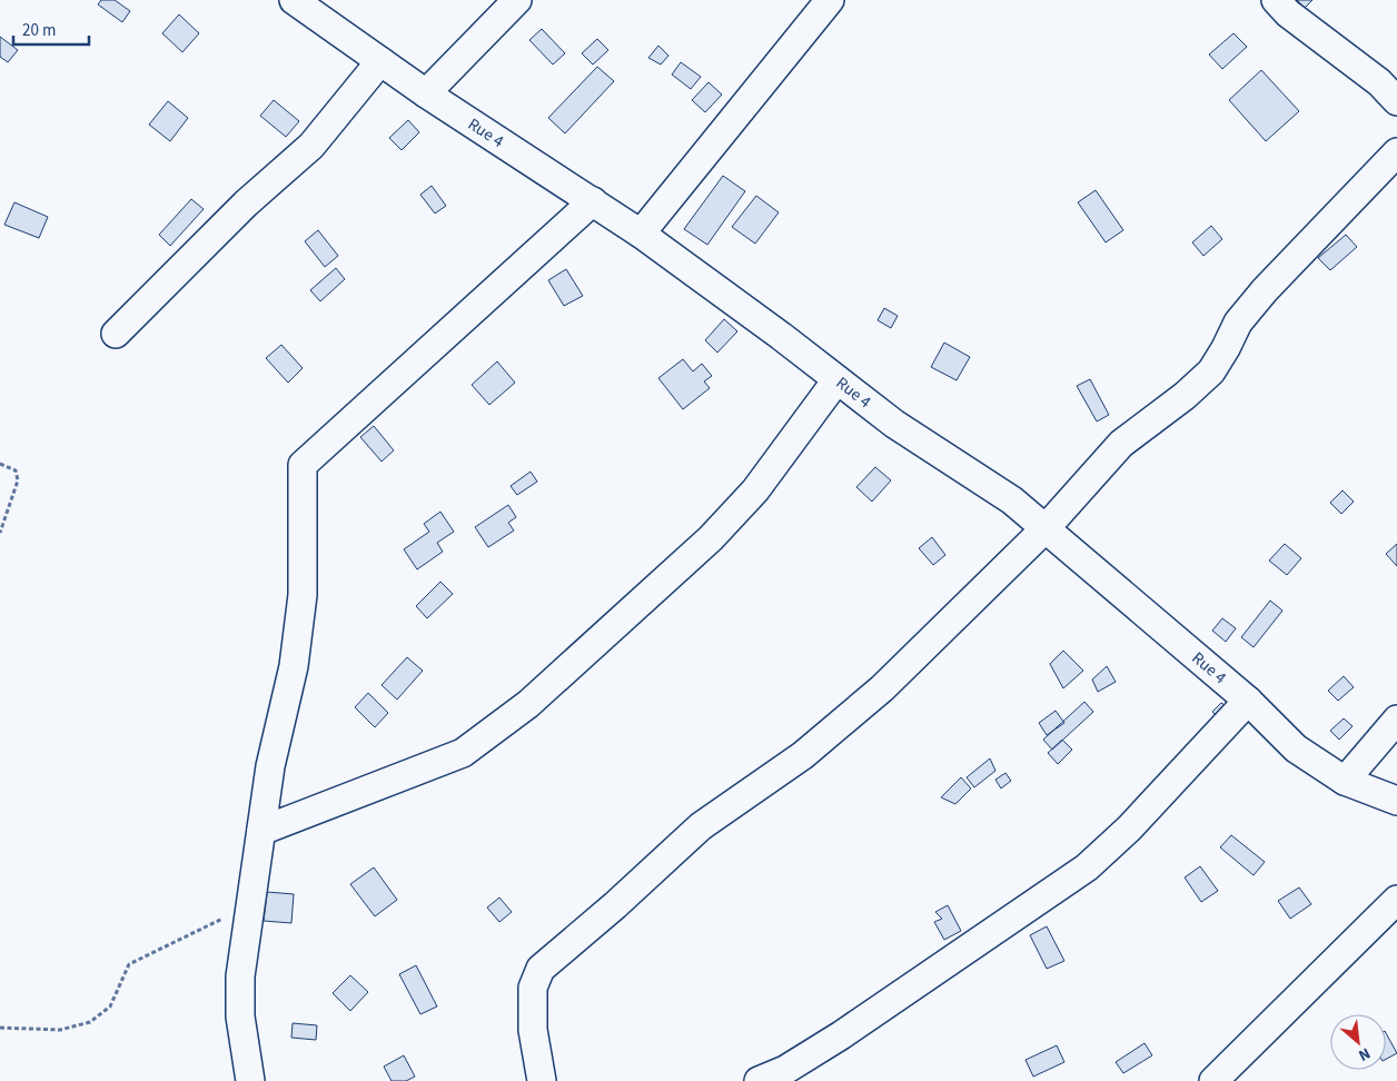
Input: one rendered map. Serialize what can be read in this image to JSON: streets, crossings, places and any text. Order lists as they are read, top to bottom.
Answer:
{
  "streets": {
    "street": ["Rue 4"]
  },
  "scale_bar": "20 m",
  "north": "bottom right"
}
